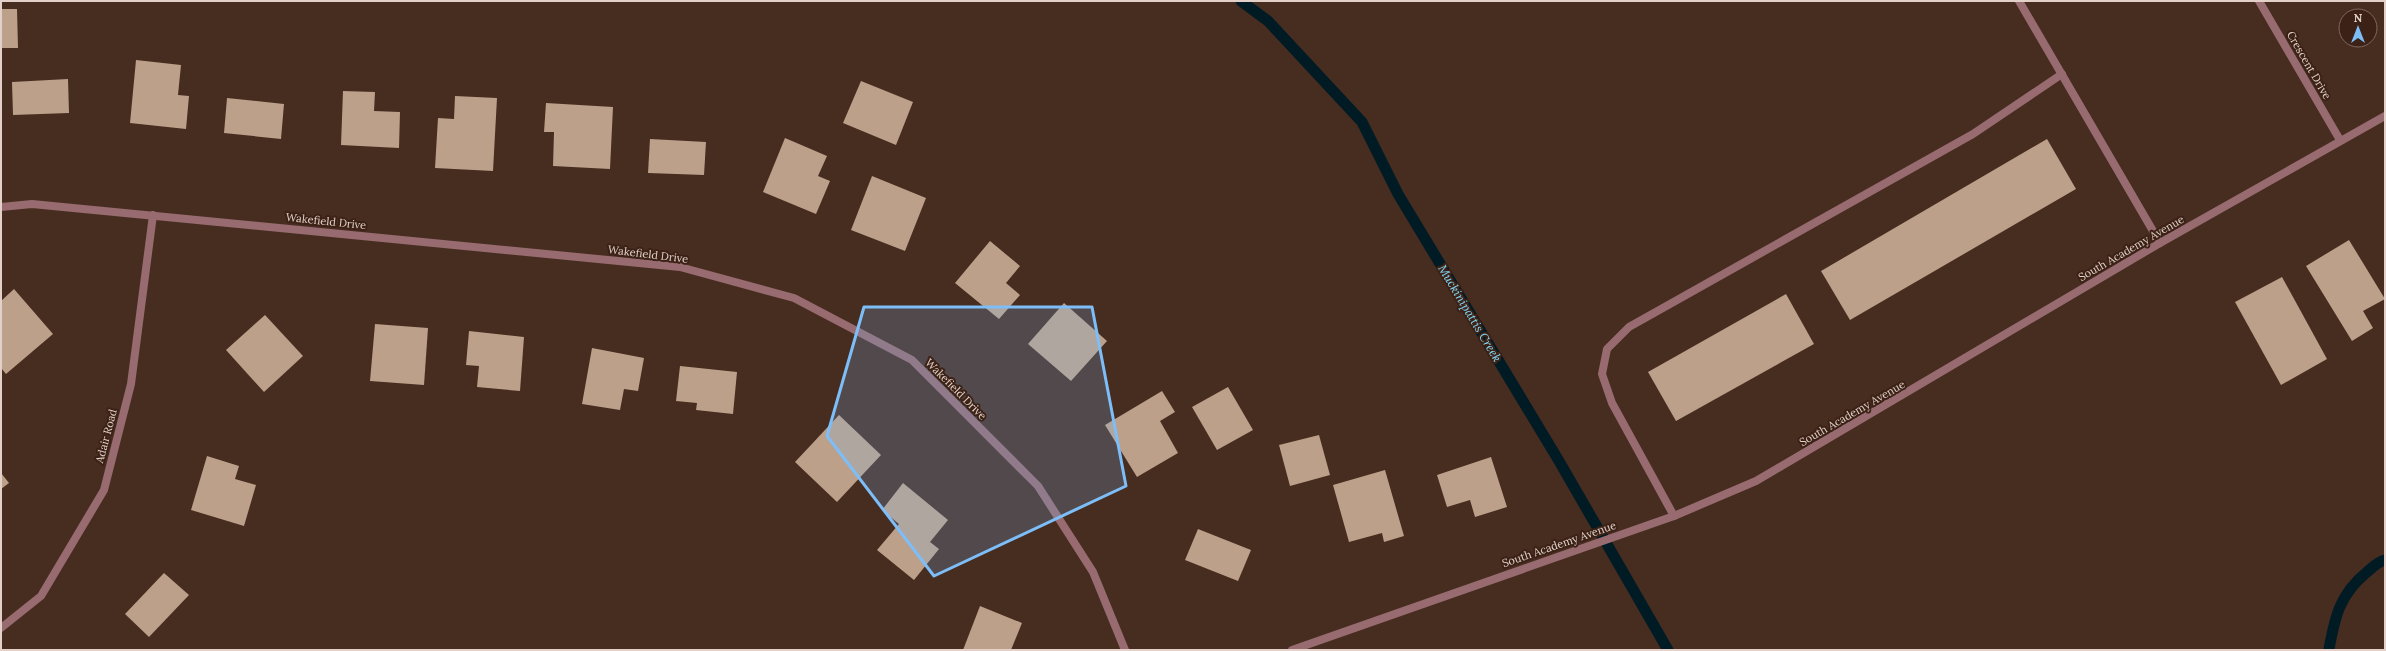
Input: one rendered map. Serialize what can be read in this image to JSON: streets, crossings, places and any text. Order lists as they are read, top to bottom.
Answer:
{
  "streets": {
    "street": [
      "Crescent Drive",
      "Wakefield Drive",
      "South Academy Avenue",
      "Adair Road"
    ]
  },
  "crossings": [
    ["Crescent Drive", "South Academy Avenue"],
    ["Wakefield Drive", "Adair Road"]
  ],
  "water": ["Muckinipattis Creek"],
  "north": "top"
}
